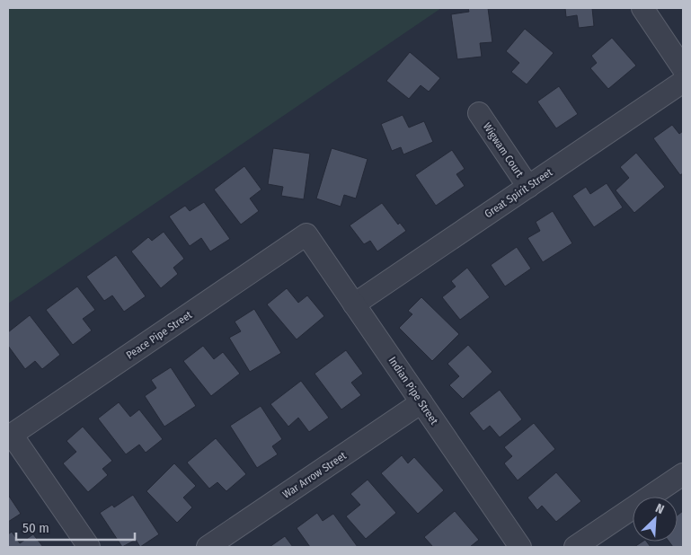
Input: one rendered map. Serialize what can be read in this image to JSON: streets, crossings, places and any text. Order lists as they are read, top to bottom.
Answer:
{
  "streets": {
    "street": [
      "Wigwam Court",
      "Great Spirit Street",
      "Peace Pipe Street",
      "Indian Pipe Street",
      "War Arrow Street"
    ]
  },
  "crossings": [
    ["Wigwam Court", "Great Spirit Street"],
    ["Great Spirit Street", "Indian Pipe Street"],
    ["Peace Pipe Street", "Indian Pipe Street"],
    ["Indian Pipe Street", "War Arrow Street"]
  ],
  "scale_bar": "50 m",
  "north": "top right"
}
